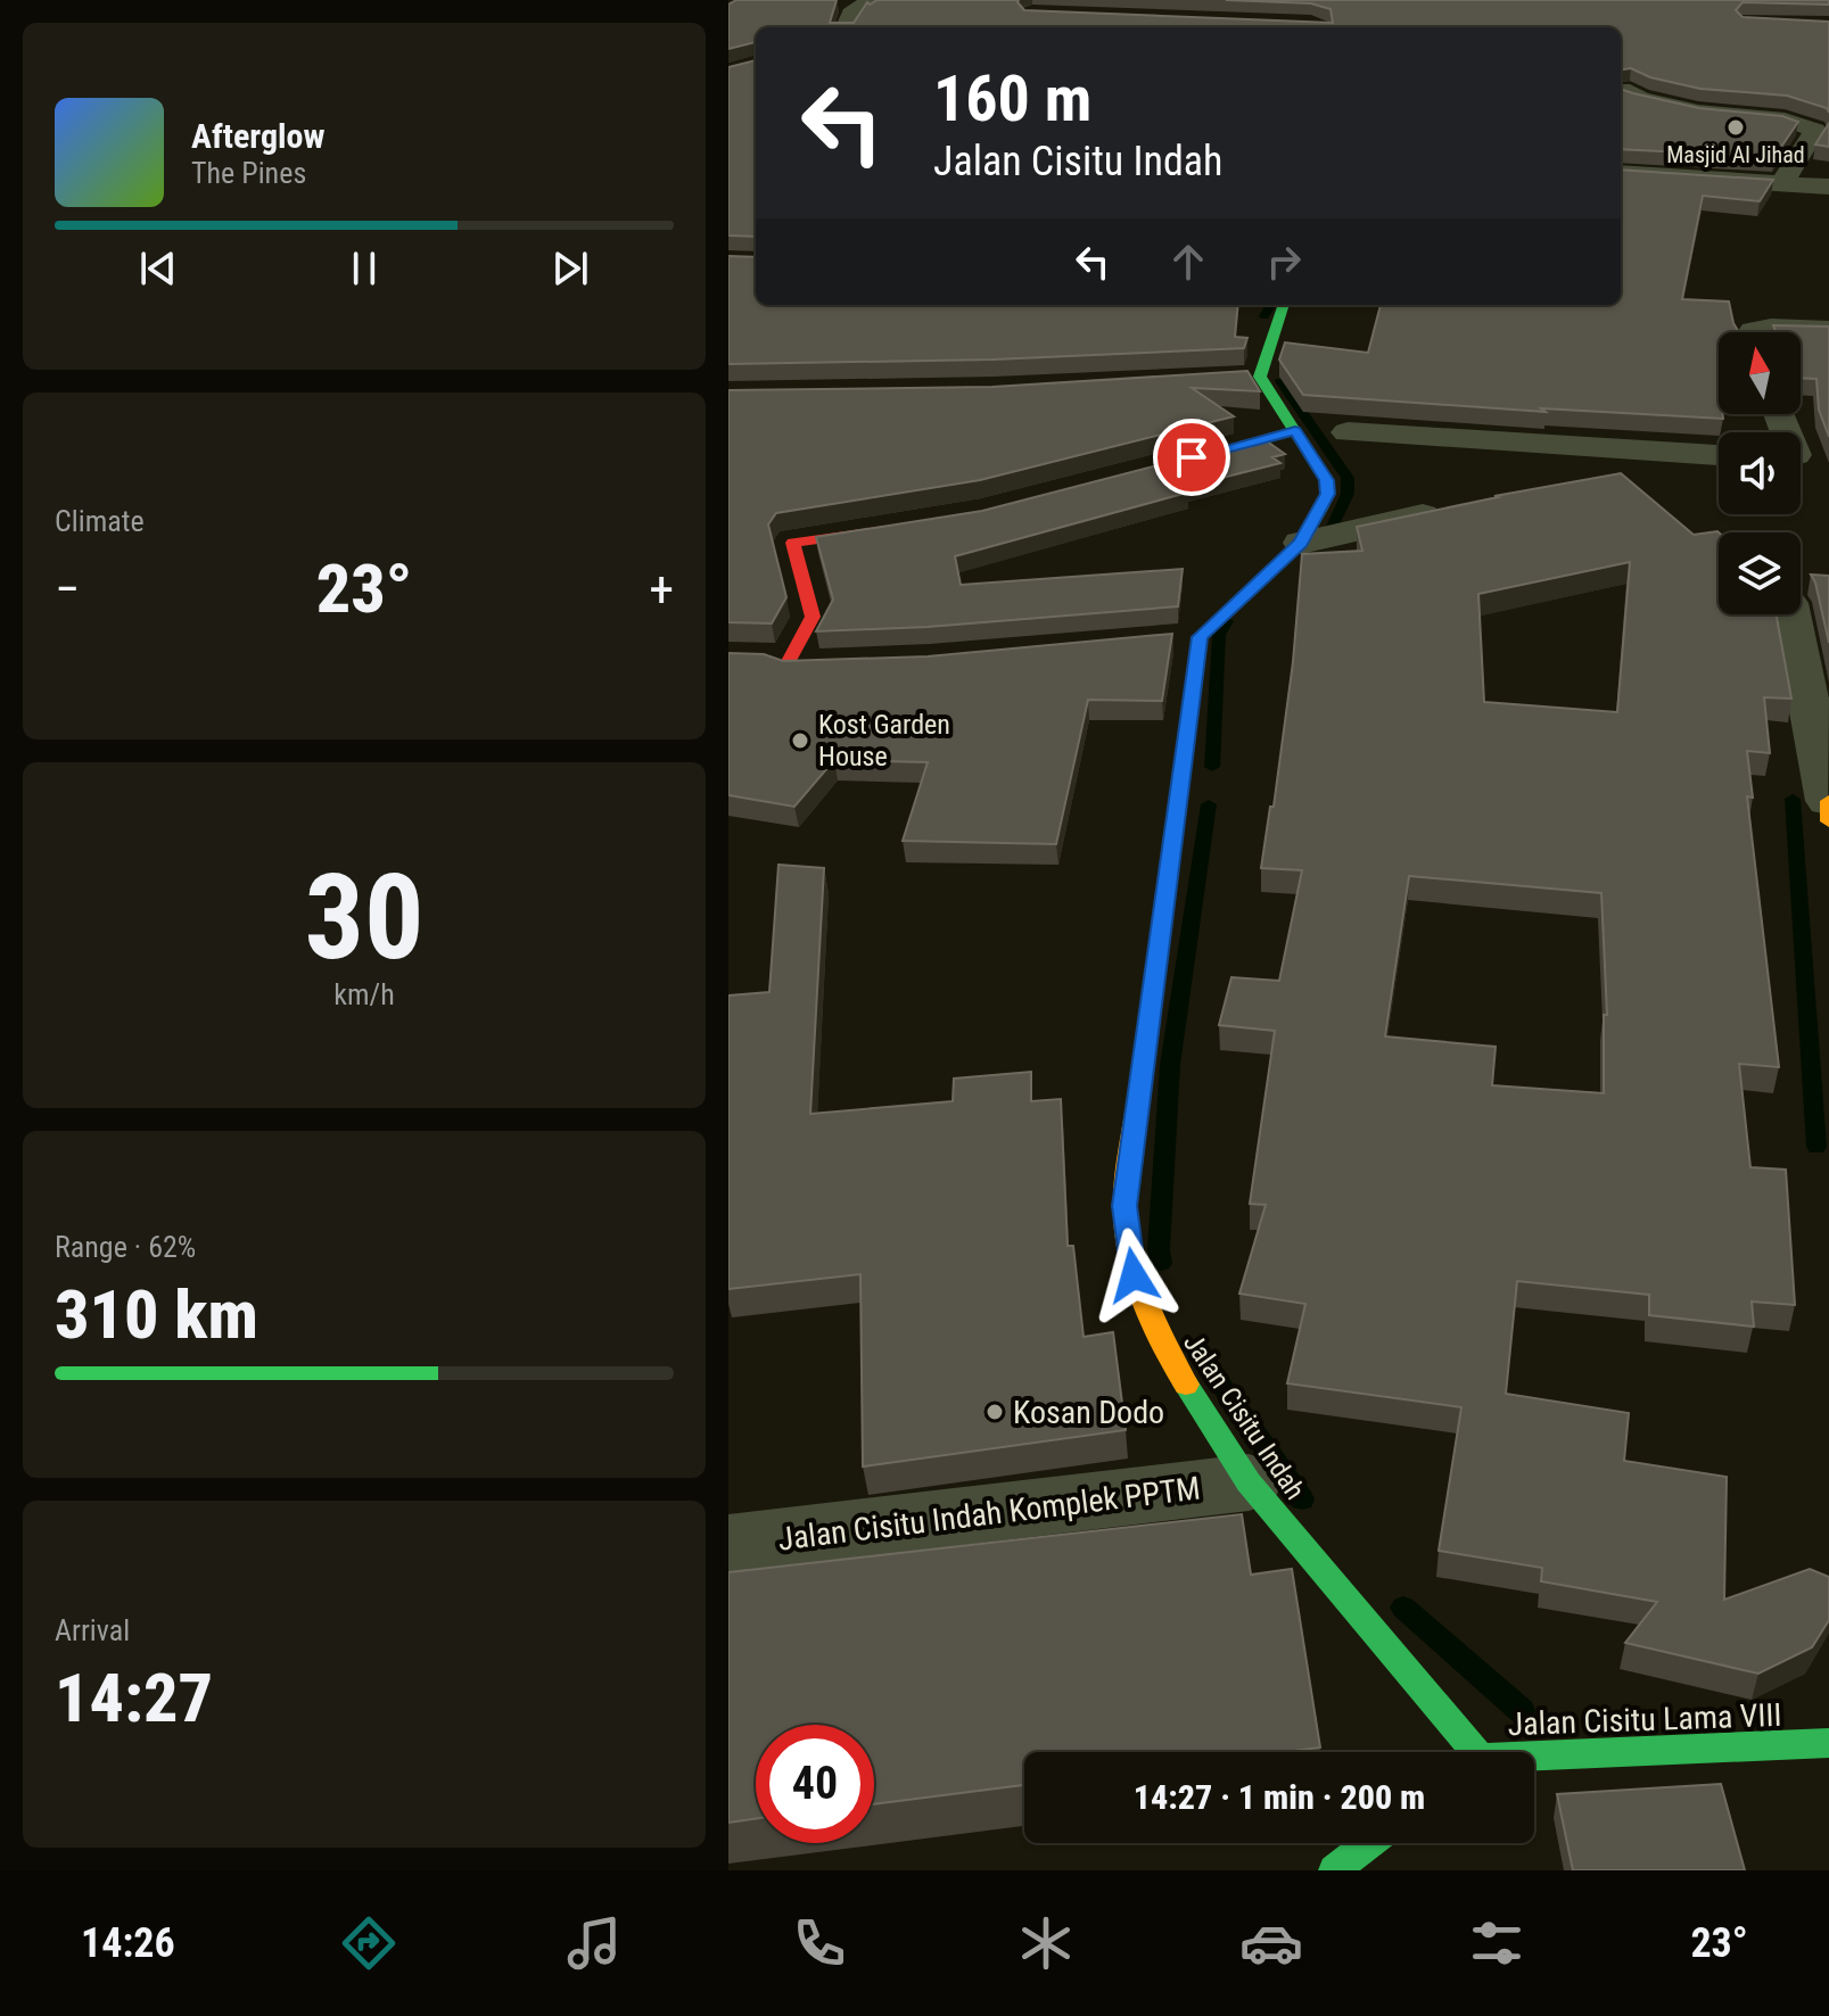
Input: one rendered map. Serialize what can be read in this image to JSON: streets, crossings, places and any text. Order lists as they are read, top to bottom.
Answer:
{
  "streets": {
    "street": ["Jalan Cisitu Indah", "Jalan Cisitu Indah Komplek PPTM", "Jalan Cisitu Lama VIII"]
  },
  "crossings": [
    ["Jalan Cisitu Indah", "Jalan Cisitu Indah Komplek PPTM"]
  ],
  "places": ["Masjid Al Jihad", "Kost Garden House", "Kosan Dodo"],
  "north": "top",
  "page": {
    "turn": ["160 m", "Jalan Cisitu Indah"],
    "song": ["Afterglow", "The Pines"],
    "tile": [
      "Climate",
      ["30", "km/h"],
      ["Range · 62%", "310 km"],
      ["Arrival", "14:27"]
    ],
    "heat": ["−", "23°", "+"],
    "limit": "40",
    "trip": "14:27 · 1 min · 200 m",
    "tabs": ["14:26", "23°"]
  }
}
